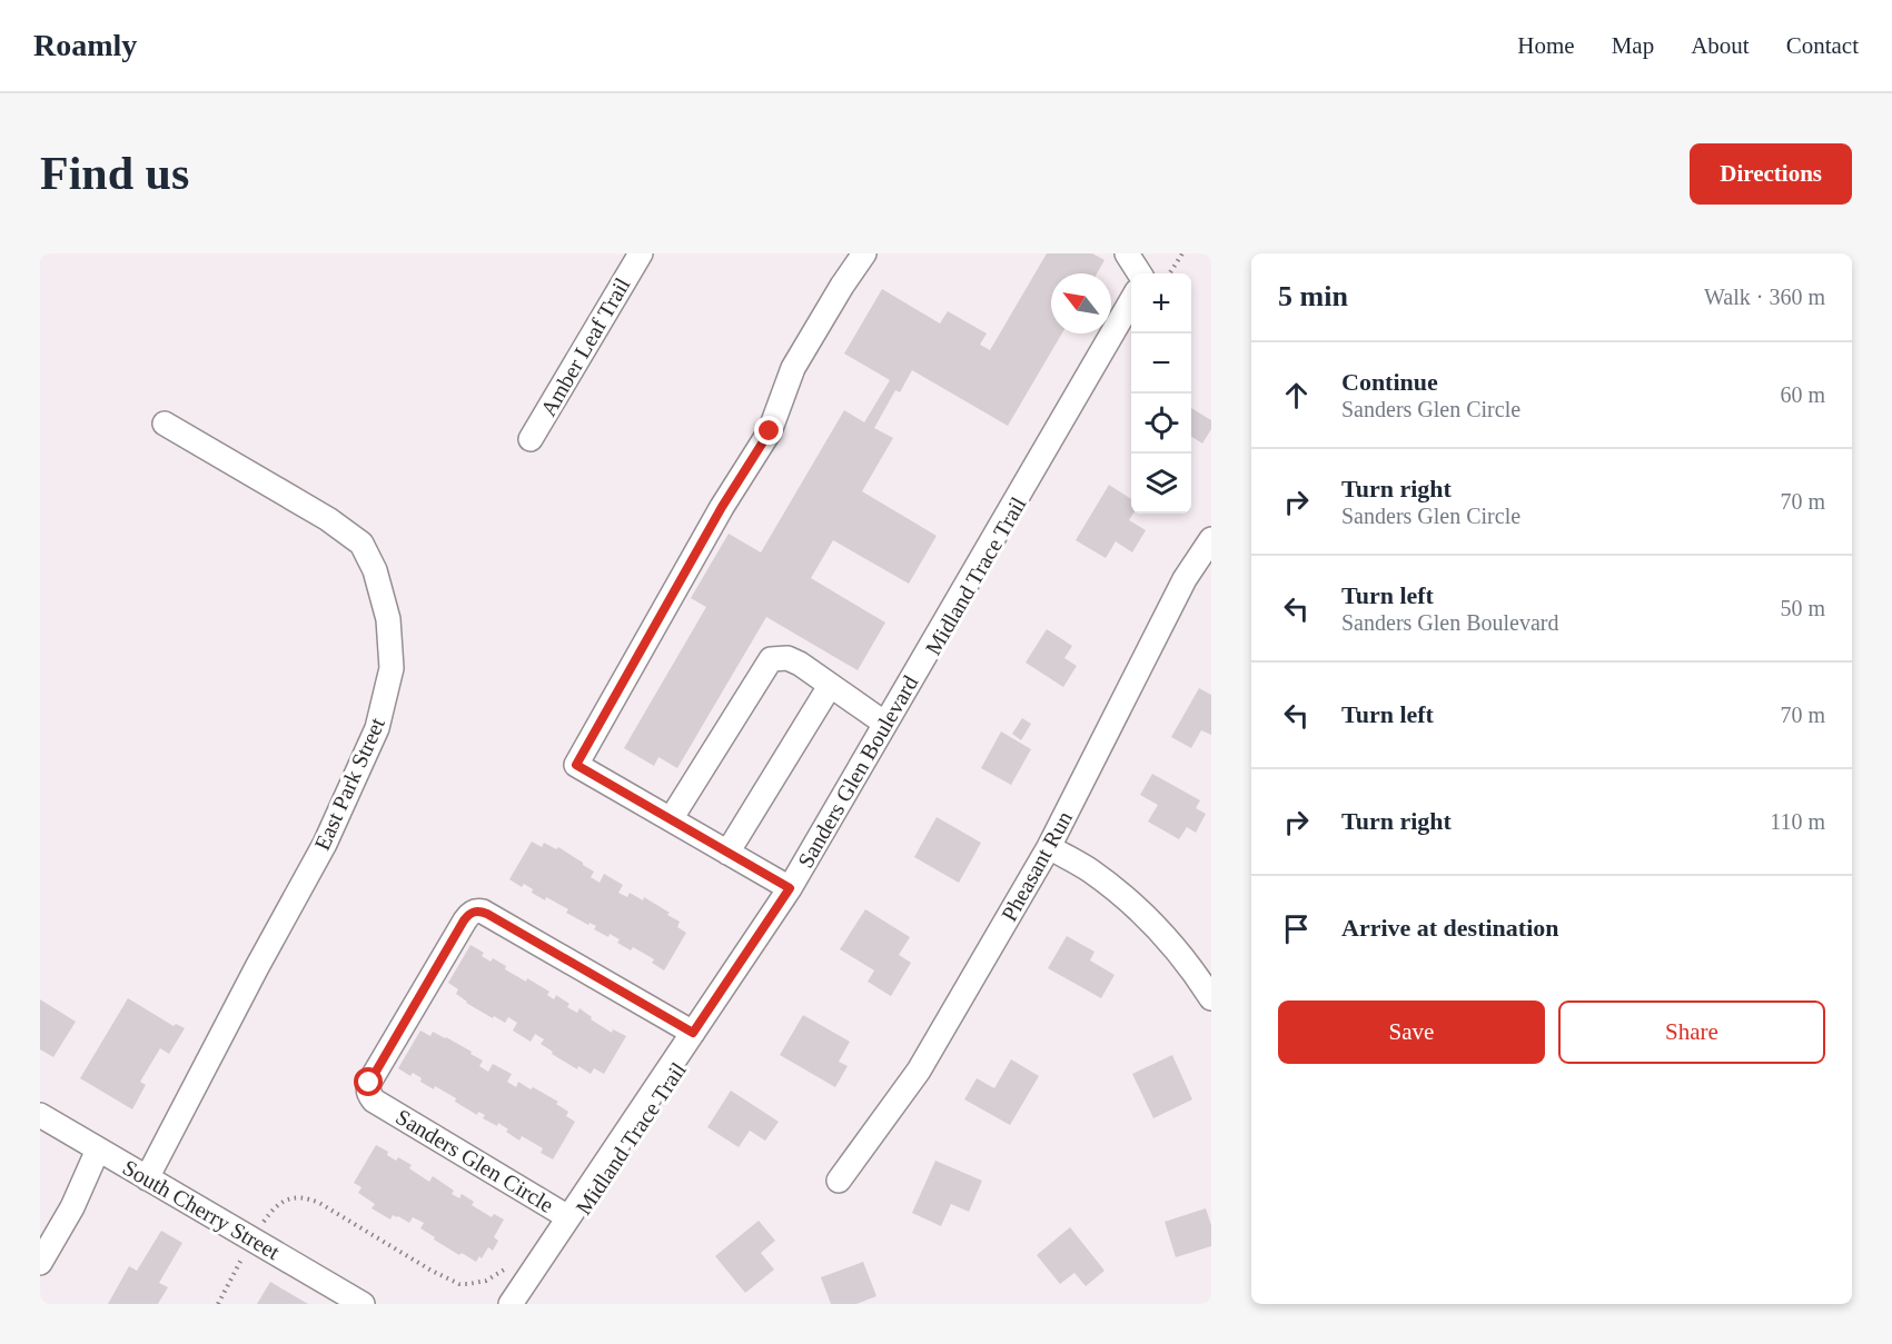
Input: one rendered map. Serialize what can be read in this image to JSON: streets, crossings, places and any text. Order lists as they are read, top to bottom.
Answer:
{
  "streets": {
    "street": [
      "Amber Leaf Trail",
      "Sanders Glen Boulevard",
      "East Park Street",
      "Pheasant Run",
      "Sanders Glen Circle",
      "South Cherry Street"
    ]
  },
  "crossings": [
    ["Sanders Glen Boulevard", "Sanders Glen Circle"],
    ["East Park Street", "South Cherry Street"]
  ],
  "north": "top left",
  "page": {
    "header": "Roamly",
    "nav": [
      "Home",
      "Map",
      "About",
      "Contact"
    ],
    "buttons": [
      "Directions",
      ["Save", "Share"]
    ],
    "title": "Find us",
    "heading": ["5 min", "Walk · 360 m"],
    "map_buttons": ["+", "−"],
    "list": [
      ["Continue", "Sanders Glen Circle", "60 m"],
      ["Turn right", "Sanders Glen Circle", "70 m"],
      ["Turn left", "Sanders Glen Boulevard", "50 m"],
      ["Turn left", "70 m"],
      ["Turn right", "110 m"],
      "Arrive at destination"
    ]
  }
}
